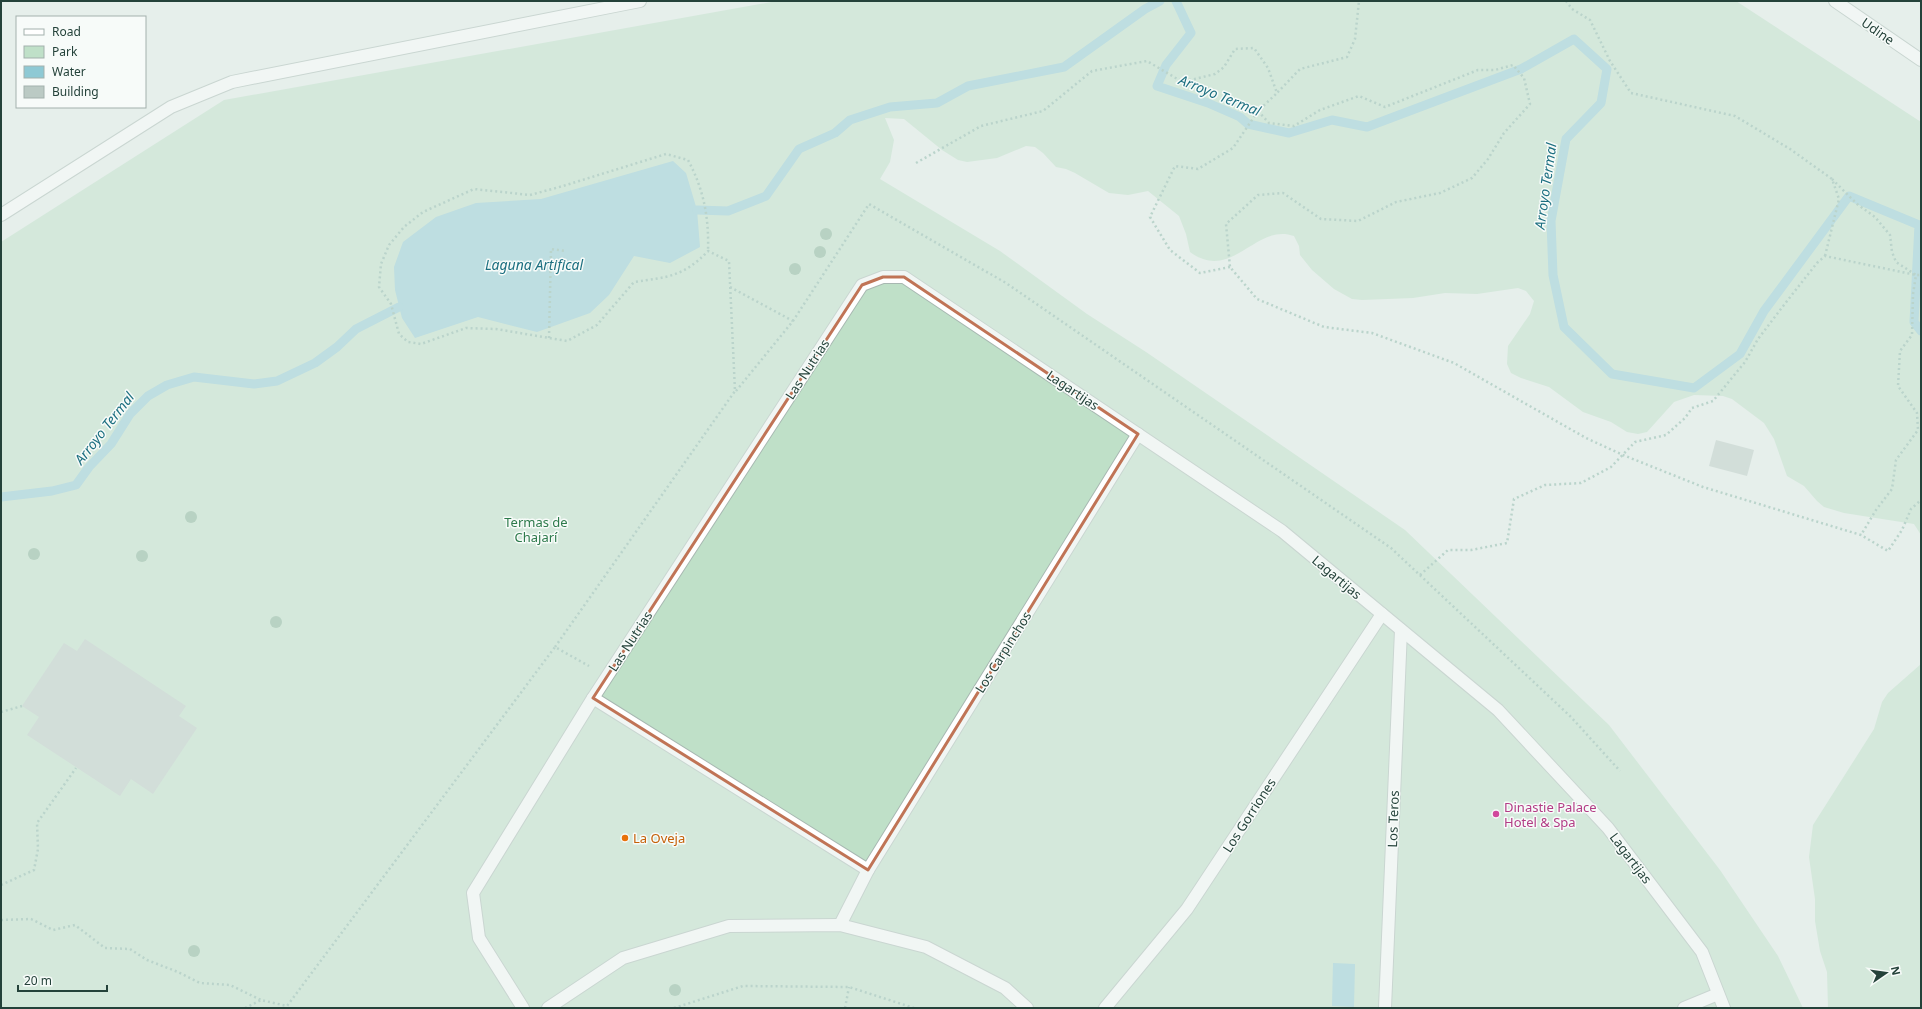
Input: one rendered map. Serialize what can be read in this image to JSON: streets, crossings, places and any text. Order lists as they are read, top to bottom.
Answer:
{
  "streets": {
    "street": [
      "Udine",
      "Las Nutrias",
      "Lagartijas",
      "Los Carpinchos",
      "Los Gorriones",
      "Los Teros"
    ]
  },
  "crossings": [
    ["Las Nutrias", "Lagartijas"],
    ["Lagartijas", "Los Carpinchos"],
    ["Lagartijas", "Los Gorriones"],
    ["Lagartijas", "Los Teros"]
  ],
  "water": ["Arroyo Termal", "Laguna Artifical"],
  "parks": ["Termas de Chajarí"],
  "places": ["Dinastie Palace Hotel & Spa", "La Oveja"],
  "legend": [
    "Road",
    "Park",
    "Water",
    "Building"
  ],
  "scale_bar": "20 m",
  "north": "right"
}
